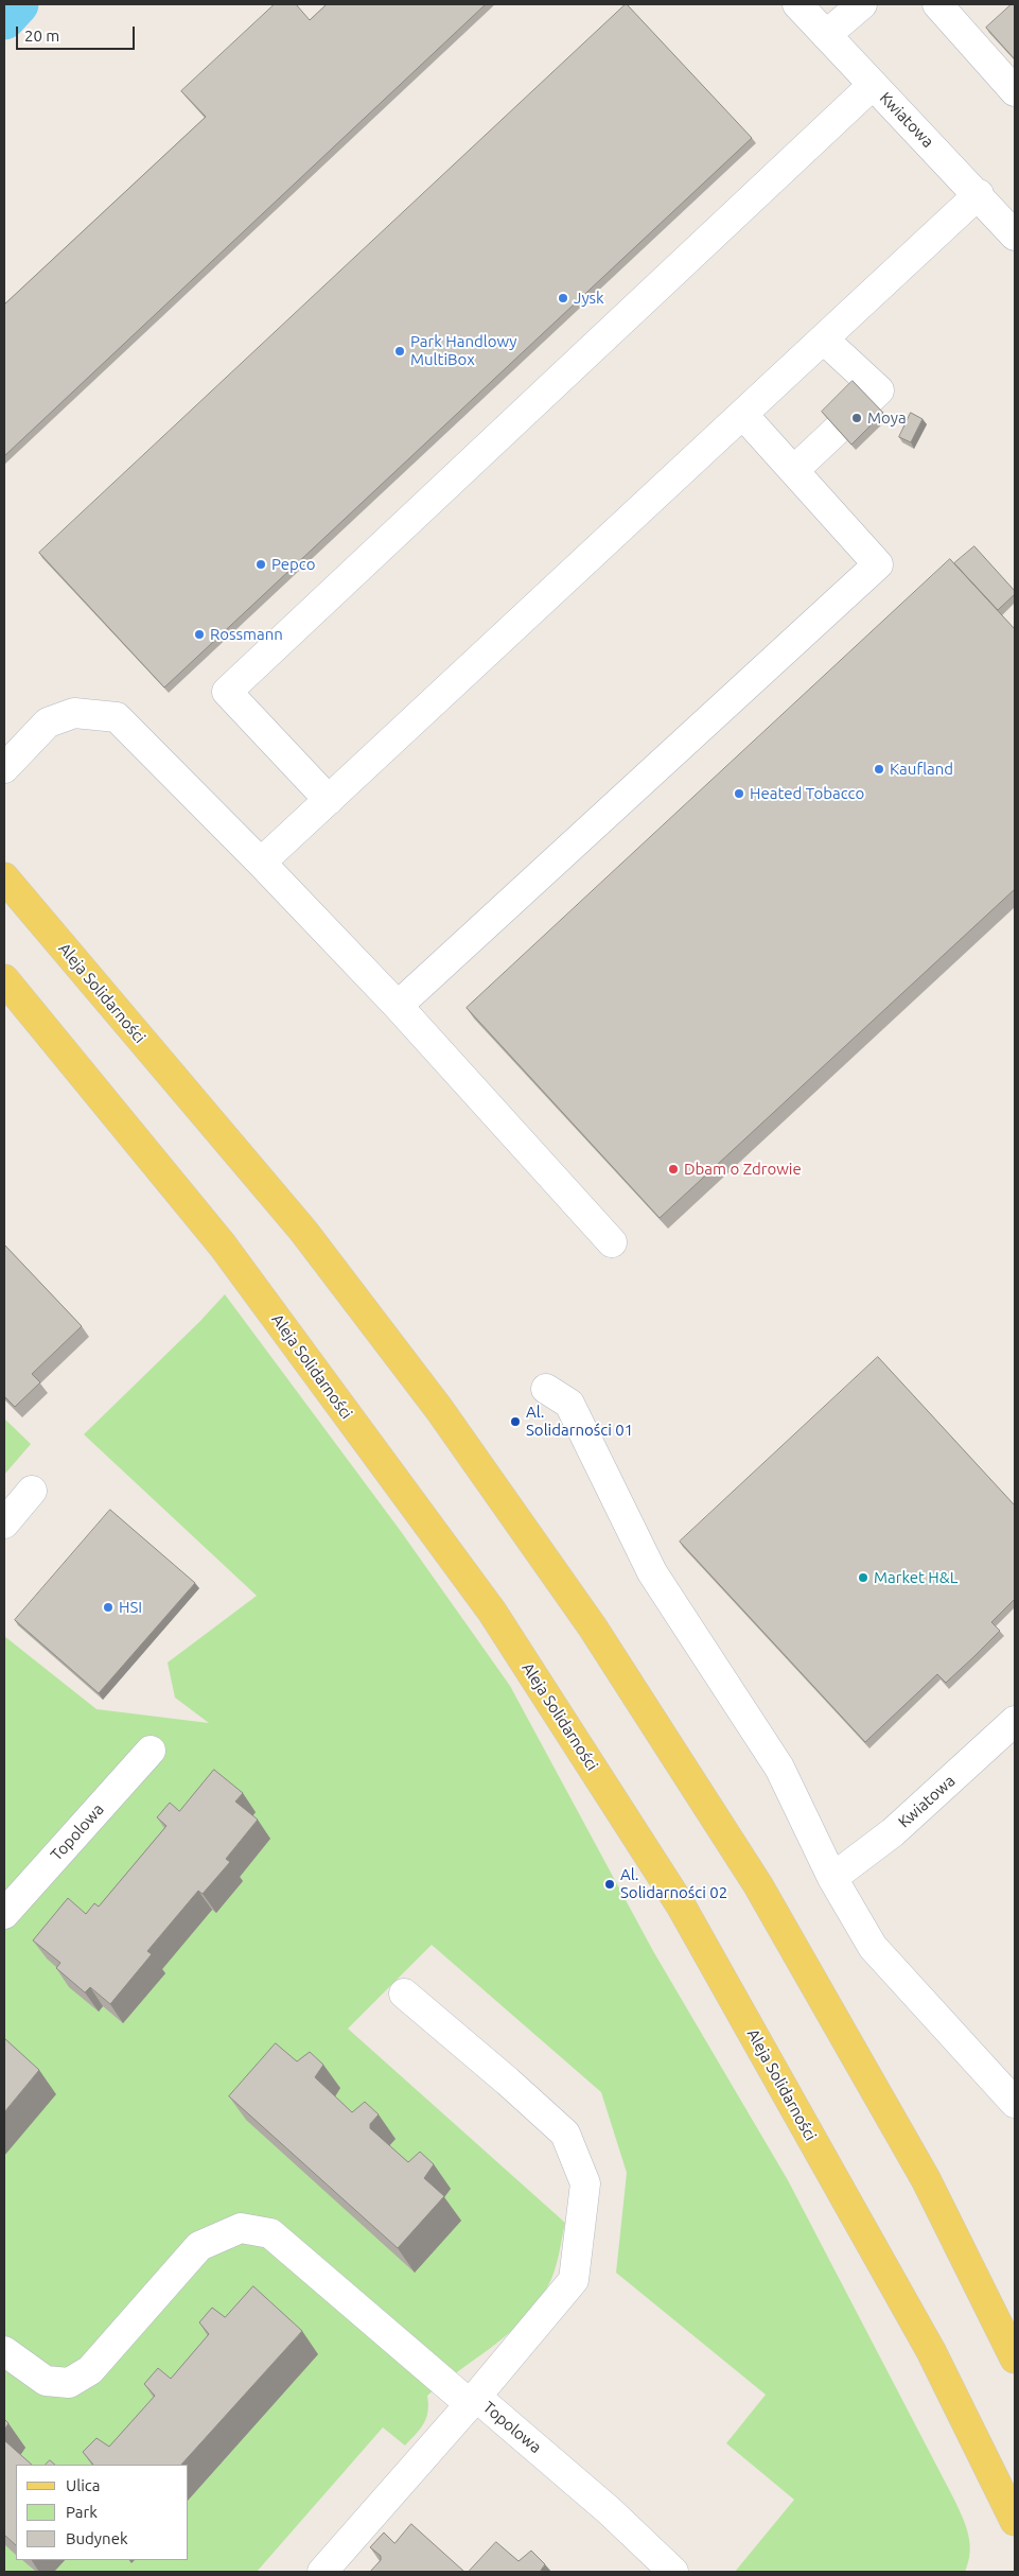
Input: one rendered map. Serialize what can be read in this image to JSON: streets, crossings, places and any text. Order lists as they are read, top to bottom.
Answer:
{
  "streets": {
    "main road": ["Aleja Solidarności"],
    "street": ["Kwiatowa", "Topolowa"]
  },
  "places": [
    "Jysk",
    "Park Handlowy MultiBox",
    "Moya",
    "Pepco",
    "Rossmann",
    "Kaufland",
    "Heated Tobacco",
    "Dbam o Zdrowie",
    "Al. Solidarności 01",
    "Market H&L",
    "HSI",
    "Al. Solidarności 02"
  ],
  "legend": ["Ulica", "Park", "Budynek"],
  "scale_bar": "20 m"
}
